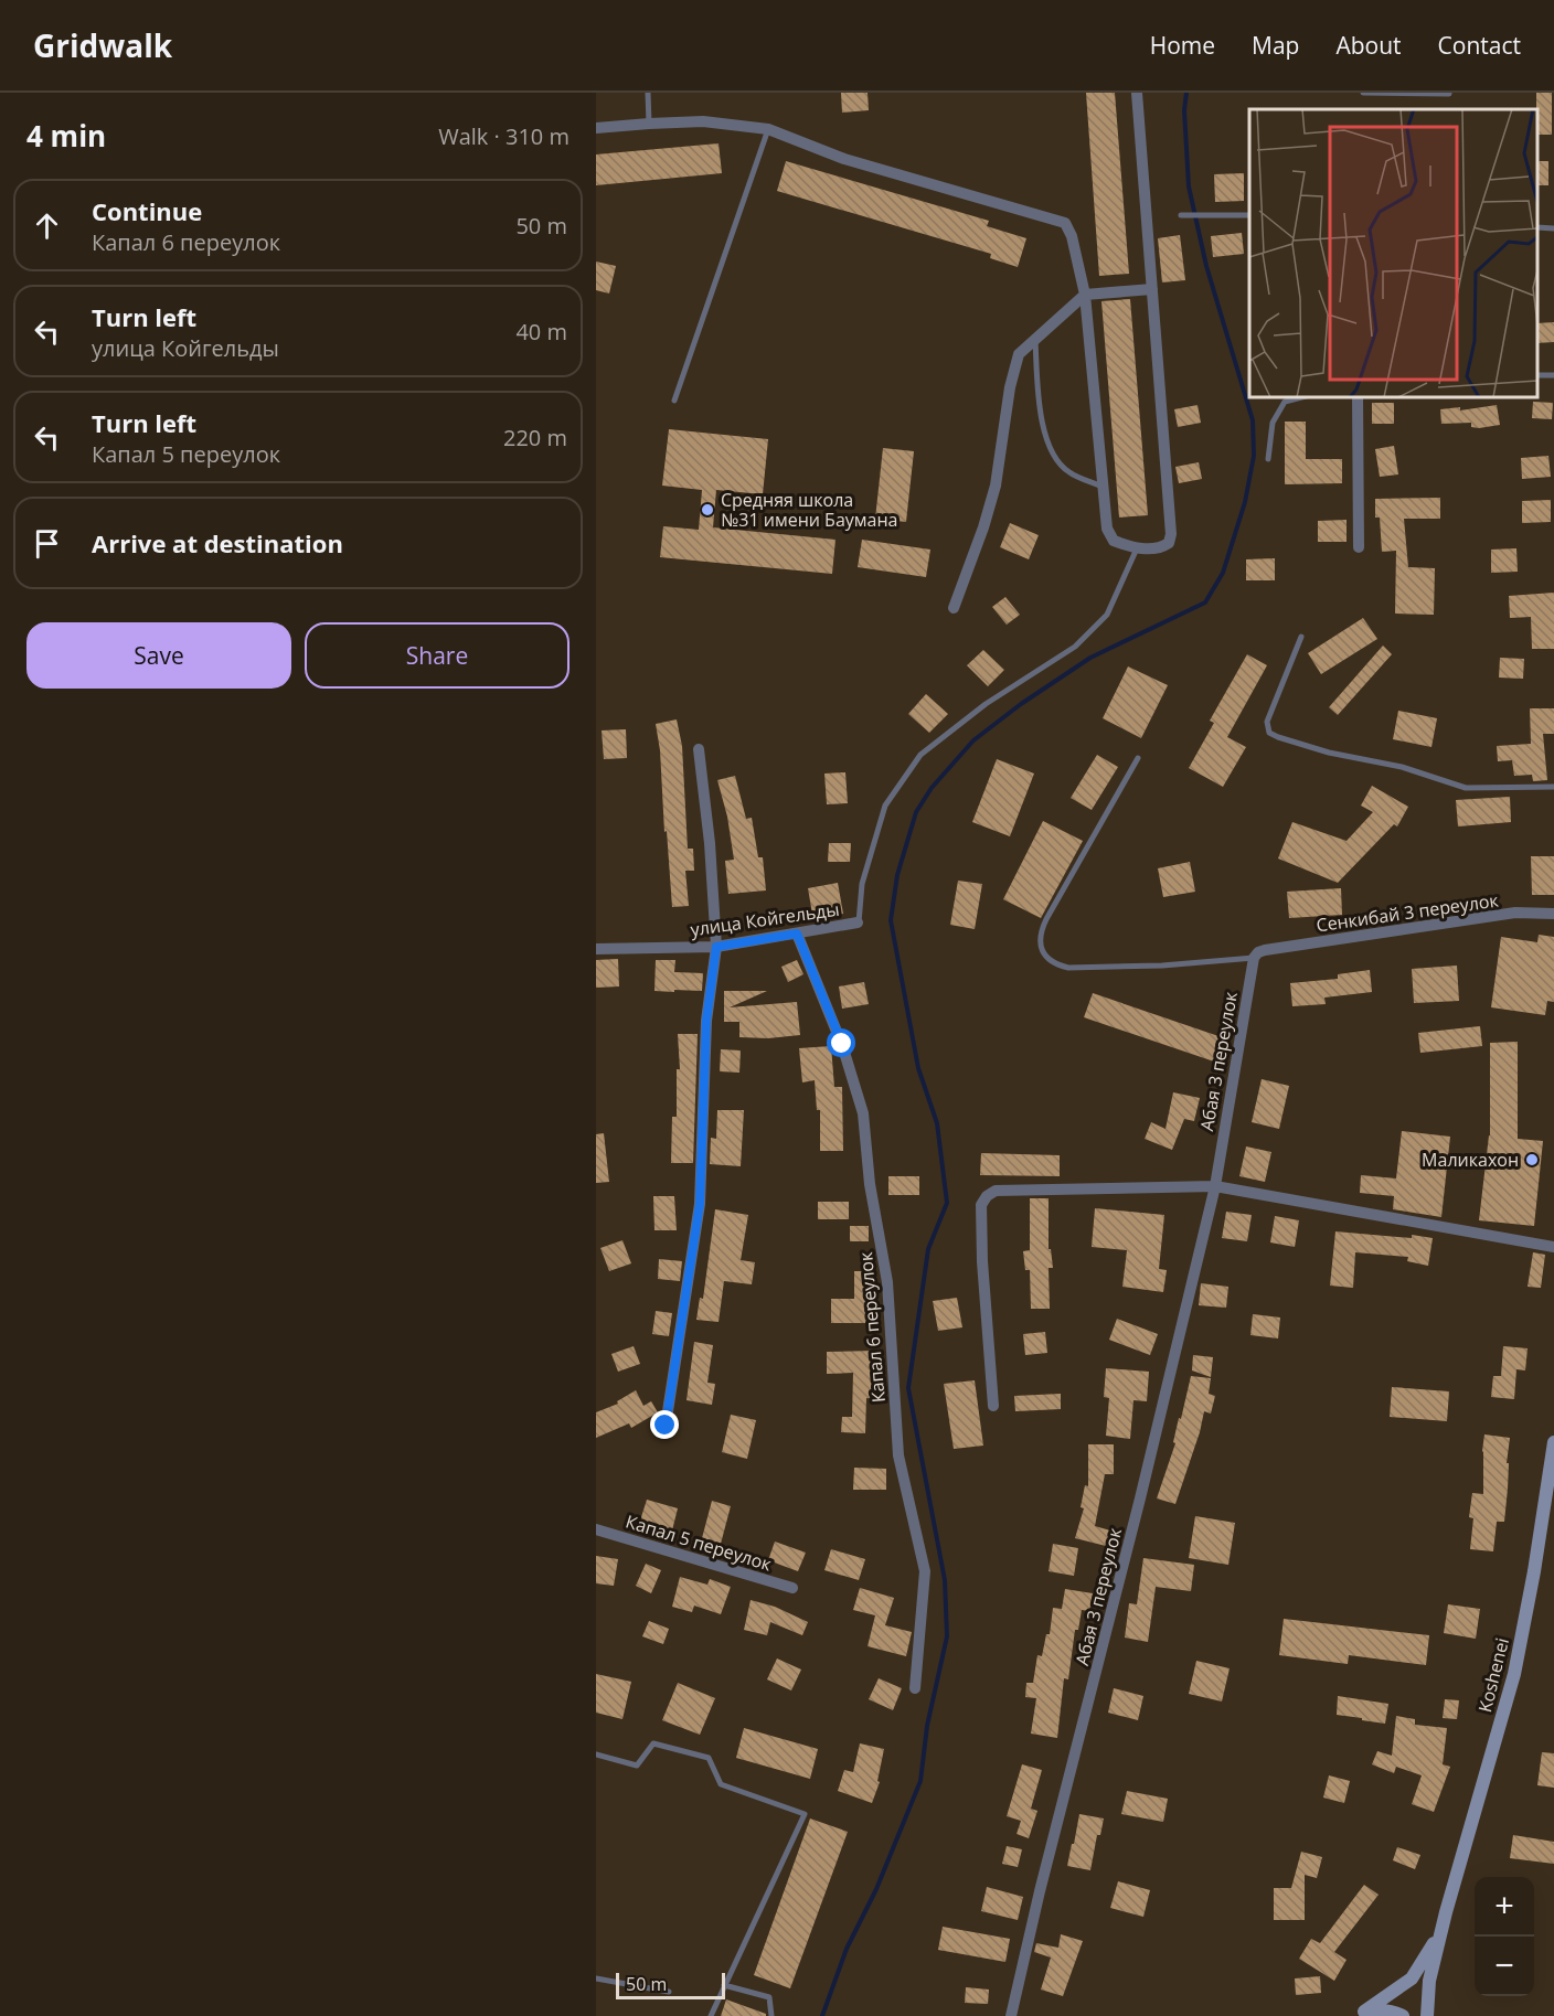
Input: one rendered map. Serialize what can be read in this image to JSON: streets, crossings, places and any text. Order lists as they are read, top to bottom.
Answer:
{
  "streets": {
    "main road": ["Koshenei"],
    "street": [
      "Сенкибай 3 переулок",
      "улица Койгельды",
      "Абая 3 переулок",
      "Капал 6 переулок",
      "Капал 5 переулок"
    ]
  },
  "crossings": [
    ["Сенкибай 3 переулок", "Абая 3 переулок"],
    ["улица Койгельды", "Капал 6 переулок"]
  ],
  "places": ["Средняя школа №31 имени Баумана", "Маликахон"],
  "scale_bar": "50 m",
  "page": {
    "header": "Gridwalk",
    "nav": [
      "Home",
      "Map",
      "About",
      "Contact"
    ],
    "heading": ["4 min", "Walk · 310 m"],
    "list": [
      ["Continue", "Капал 6 переулок", "50 m"],
      ["Turn left", "улица Койгельды", "40 m"],
      ["Turn left", "Капал 5 переулок", "220 m"],
      "Arrive at destination"
    ],
    "buttons": ["Save", "Share"],
    "map_buttons": ["+", "−"],
    "scale": "50 m"
  }
}
